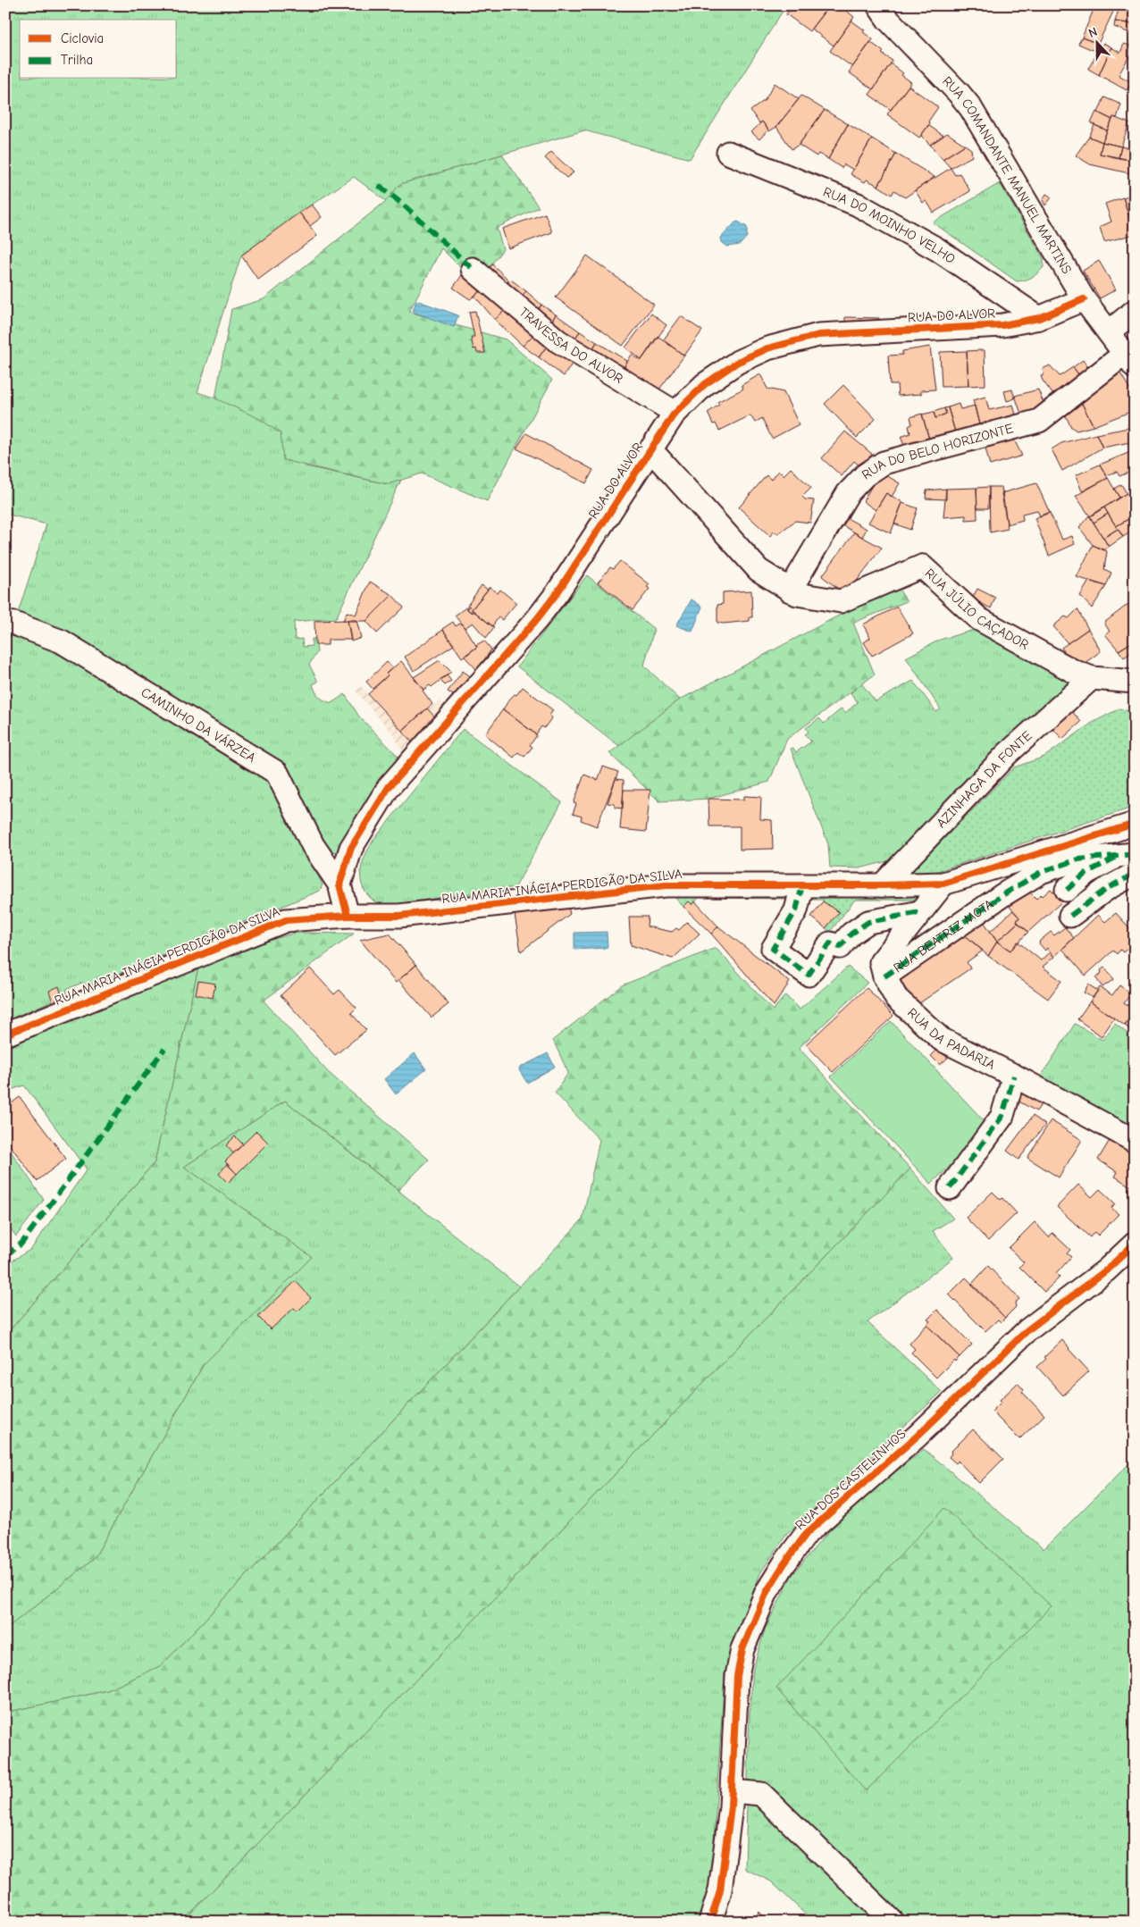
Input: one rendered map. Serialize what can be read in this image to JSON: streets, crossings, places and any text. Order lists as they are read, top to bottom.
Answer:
{
  "streets": {
    "street": [
      "RUA COMANDANTE MANUEL MARTINS",
      "RUA DO MOINHO VELHO",
      "RUA DO ALVOR",
      "TRAVESSA DO ALVOR",
      "RUA DO BELO HORIZONTE",
      "RUA JÚLIO CAÇADOR",
      "CAMINHO DA VÁRZEA",
      "AZINHAGA DA FONTE",
      "RUA MARIA INÁCIA PERDIGÃO DA SILVA",
      "RUA BEATRIZ MOTA",
      "RUA DA PADARIA",
      "RUA DOS CASTELINHOS"
    ]
  },
  "crossings": [
    ["RUA COMANDANTE MANUEL MARTINS", "RUA DO ALVOR"],
    ["RUA COMANDANTE MANUEL MARTINS", "RUA DO BELO HORIZONTE"],
    ["RUA DO MOINHO VELHO", "RUA DO ALVOR"],
    ["RUA DO ALVOR", "TRAVESSA DO ALVOR"],
    ["RUA DO ALVOR", "RUA JÚLIO CAÇADOR"],
    ["RUA DO ALVOR", "CAMINHO DA VÁRZEA"],
    ["RUA DO BELO HORIZONTE", "RUA JÚLIO CAÇADOR"],
    ["RUA JÚLIO CAÇADOR", "AZINHAGA DA FONTE"],
    ["AZINHAGA DA FONTE", "RUA MARIA INÁCIA PERDIGÃO DA SILVA"],
    ["RUA MARIA INÁCIA PERDIGÃO DA SILVA", "RUA DA PADARIA"],
    ["RUA BEATRIZ MOTA", "RUA DA PADARIA"]
  ],
  "legend": ["Ciclovia", "Trilha"],
  "north": "top"
}
